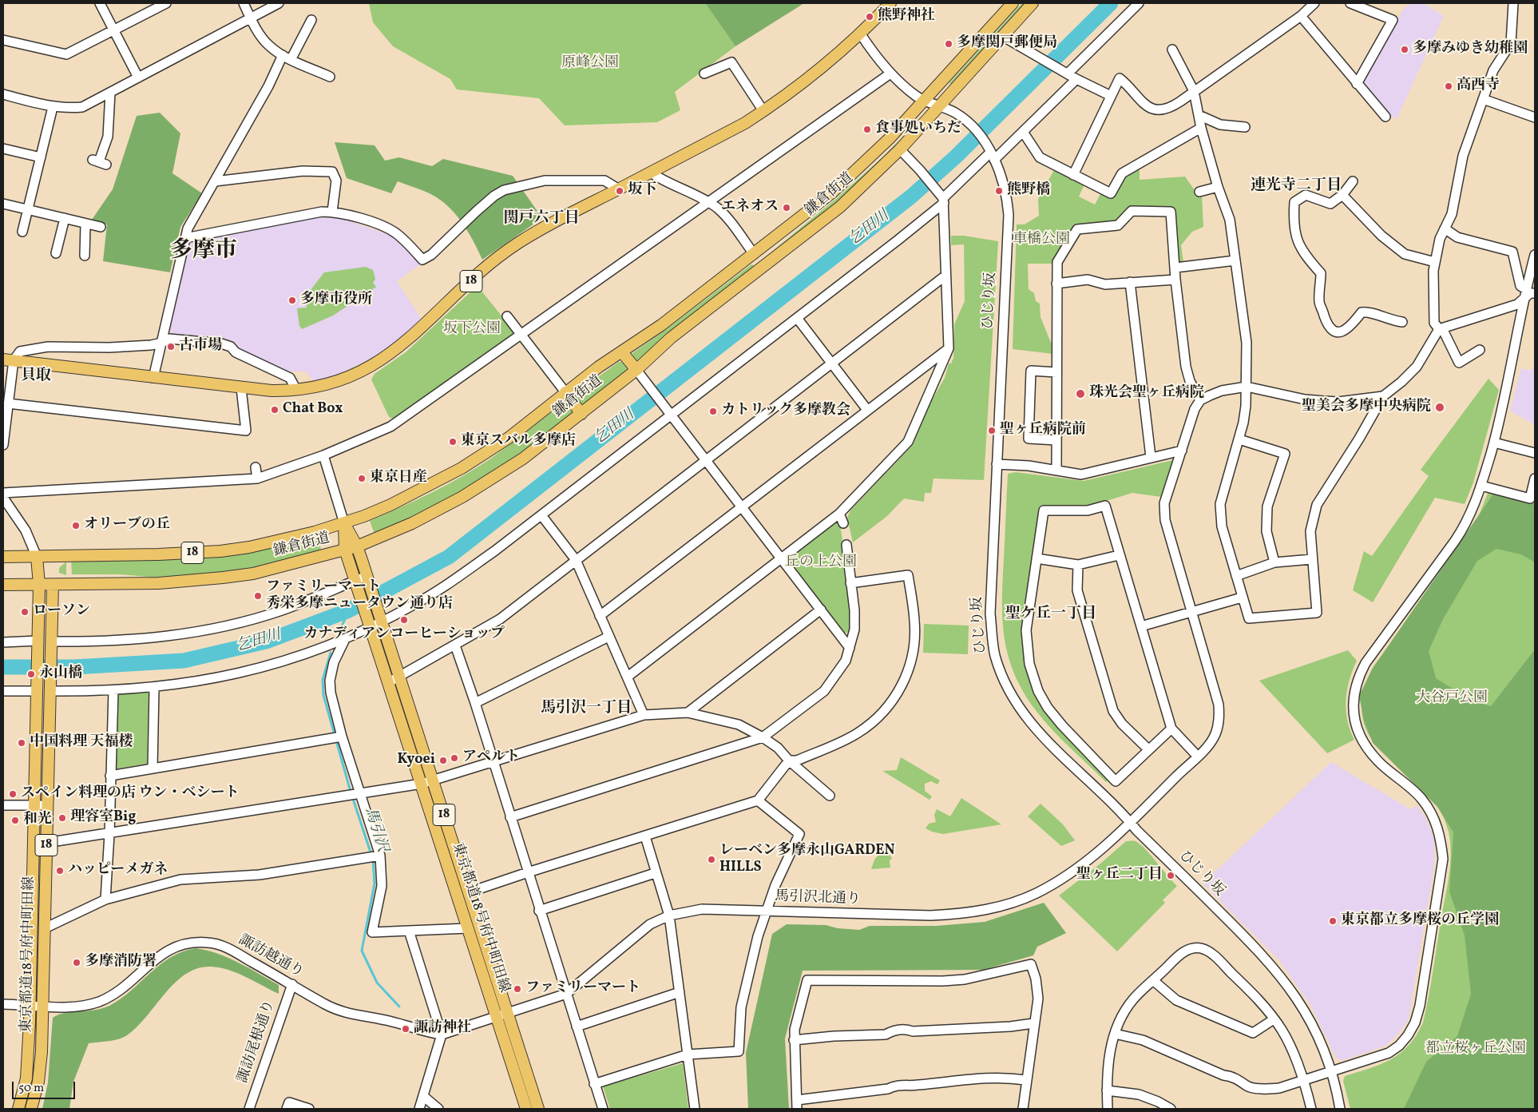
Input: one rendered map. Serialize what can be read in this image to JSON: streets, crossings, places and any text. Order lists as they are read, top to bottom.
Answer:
{
  "streets": {
    "main road": ["鎌倉街道", "18", "東京都道18号府中町田線"],
    "street": [
      "ひじり坂",
      "馬引沢北通り",
      "諏訪越通り",
      "諏訪尾根通り"
    ]
  },
  "crossings": [
    ["鎌倉街道", "18"],
    ["鎌倉街道", "ひじり坂"],
    ["鎌倉街道", "東京都道18号府中町田線"],
    ["18", "ひじり坂"],
    ["18", "東京都道18号府中町田線"],
    ["ひじり坂", "馬引沢北通り"],
    ["馬引沢北通り", "東京都道18号府中町田線"],
    ["馬引沢北通り", "諏訪越通り"],
    ["東京都道18号府中町田線", "諏訪越通り"],
    ["諏訪越通り", "諏訪尾根通り"]
  ],
  "districts": [
    "連光寺二丁目",
    "関戸六丁目",
    "多摩市",
    "貝取",
    "聖ケ丘一丁目",
    "馬引沢一丁目"
  ],
  "water": ["乞田川", "馬引沢"],
  "parks": [
    "原峰公園",
    "車橋公園",
    "坂下公園",
    "丘の上公園",
    "大谷戸公園",
    "都立桜ヶ丘公園"
  ],
  "places": [
    "熊野神社",
    "多摩関戸郵便局",
    "多摩みゆき幼稚園",
    "高西寺",
    "食事処いちだ",
    "坂下",
    "熊野橋",
    "エネオス",
    "多摩市役所",
    "古市場",
    "珠光会聖ヶ丘病院",
    "聖美会多摩中央病院",
    "Chat Box",
    "カトリック多摩教会",
    "聖ヶ丘病院前",
    "東京スバル多摩店",
    "東京日産",
    "オリーブの丘",
    "ファミリーマート 秀栄多摩ニュータウン通り店",
    "ローソン",
    "カナディアンコーヒーショップ",
    "永山橋",
    "中国料理 天福楼",
    "アペルト",
    "Kyoei",
    "スペイン料理の店 ウン・ベシート",
    "理容室Big",
    "和光",
    "レーベン多摩永山GARDEN HILLS",
    "ハッピーメガネ",
    "聖ヶ丘二丁目",
    "東京都立多摩桜の丘学園",
    "多摩消防署",
    "ファミリーマート",
    "諏訪神社"
  ],
  "scale_bar": "50 m"
}
